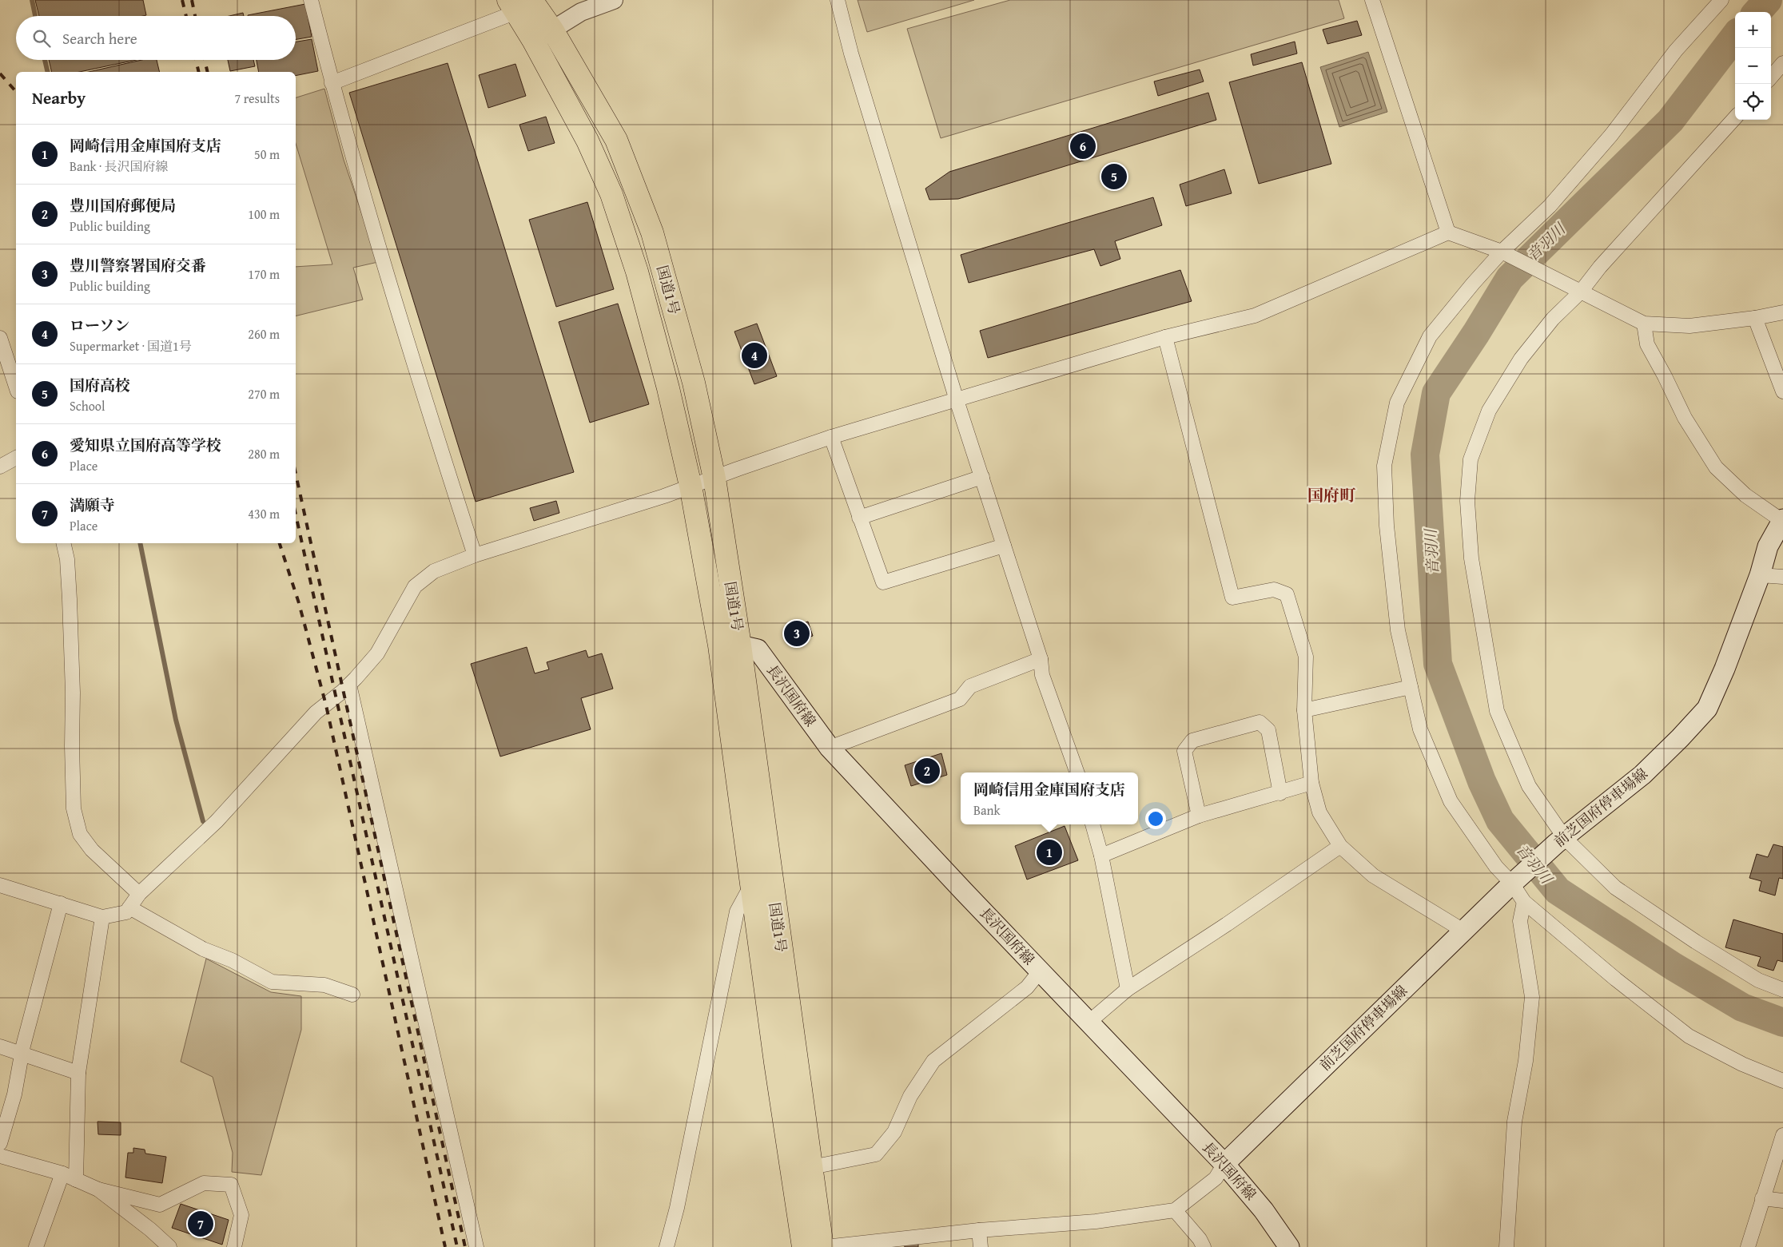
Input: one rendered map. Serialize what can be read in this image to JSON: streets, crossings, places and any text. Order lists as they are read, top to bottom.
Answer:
{
  "streets": {
    "highway": ["国道1号"],
    "main road": ["長沢国府線", "前芝国府停車場線"]
  },
  "crossings": [
    ["国道1号", "長沢国府線"],
    ["長沢国府線", "前芝国府停車場線"]
  ],
  "districts": ["国府町"],
  "water": ["音羽川"],
  "page": {
    "map_buttons": ["+", "−"],
    "search": "Search here",
    "heading": ["Nearby", "7 results"],
    "list": [
      {
        "mark": "1",
        "name": "岡崎信用金庫国府支店",
        "note": "Bank · 長沢国府線",
        "value": "50 m"
      },
      {
        "mark": "2",
        "name": "豊川国府郵便局",
        "note": "Public building",
        "value": "100 m"
      },
      {
        "mark": "3",
        "name": "豊川警察署国府交番",
        "note": "Public building",
        "value": "170 m"
      },
      {
        "mark": "4",
        "name": "ローソン",
        "note": "Supermarket · 国道1号",
        "value": "260 m"
      },
      {
        "mark": "5",
        "name": "国府高校",
        "note": "School",
        "value": "270 m"
      },
      {
        "mark": "6",
        "name": "愛知県立国府高等学校",
        "note": "Place",
        "value": "280 m"
      },
      {
        "mark": "7",
        "name": "満願寺",
        "note": "Place",
        "value": "430 m"
      }
    ],
    "pins": [
      "6",
      "5",
      "4",
      "3",
      "2",
      "1",
      "7"
    ],
    "popup": ["岡崎信用金庫国府支店", "Bank"]
  }
}
